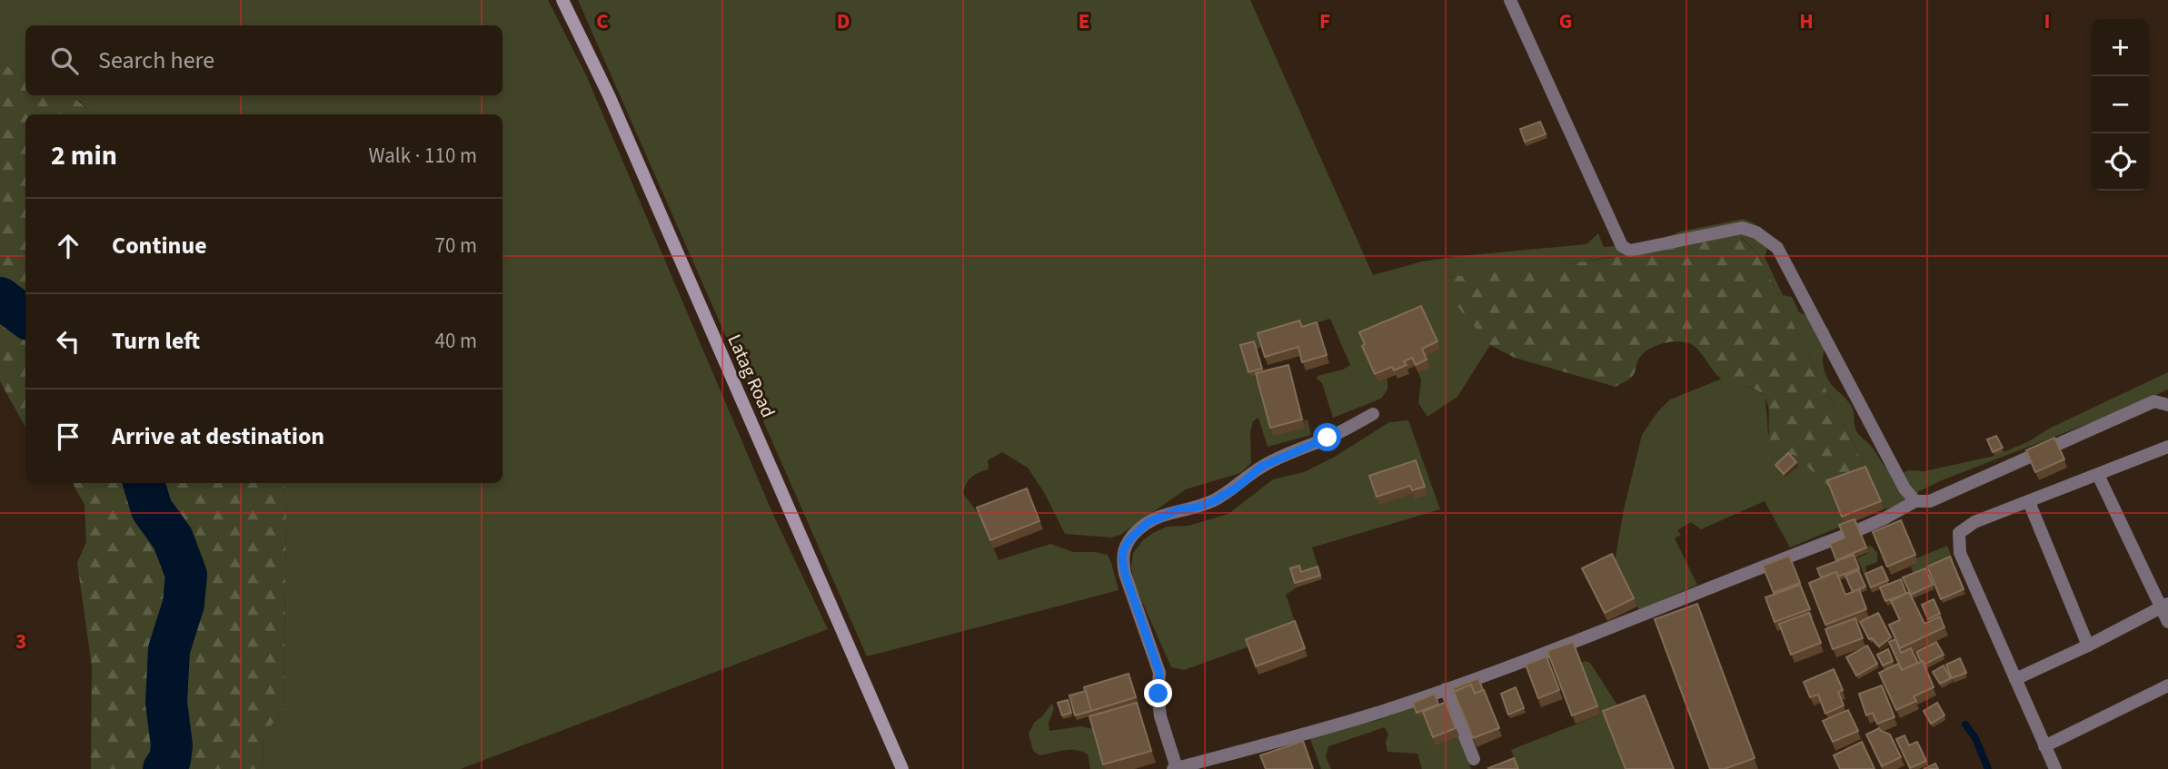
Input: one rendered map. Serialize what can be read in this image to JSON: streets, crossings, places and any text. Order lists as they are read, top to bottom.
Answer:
{
  "streets": {
    "street": ["Latag Road"]
  },
  "page": {
    "map_buttons": ["+", "−"],
    "search": "Search here",
    "heading": ["2 min", "Walk · 110 m"],
    "list": [
      ["Continue", "70 m"],
      ["Turn left", "40 m"],
      "Arrive at destination"
    ]
  },
  "grid": {
    "columns": [
      "C",
      "D",
      "E",
      "F",
      "G",
      "H",
      "I"
    ],
    "rows": ["3"]
  }
}
